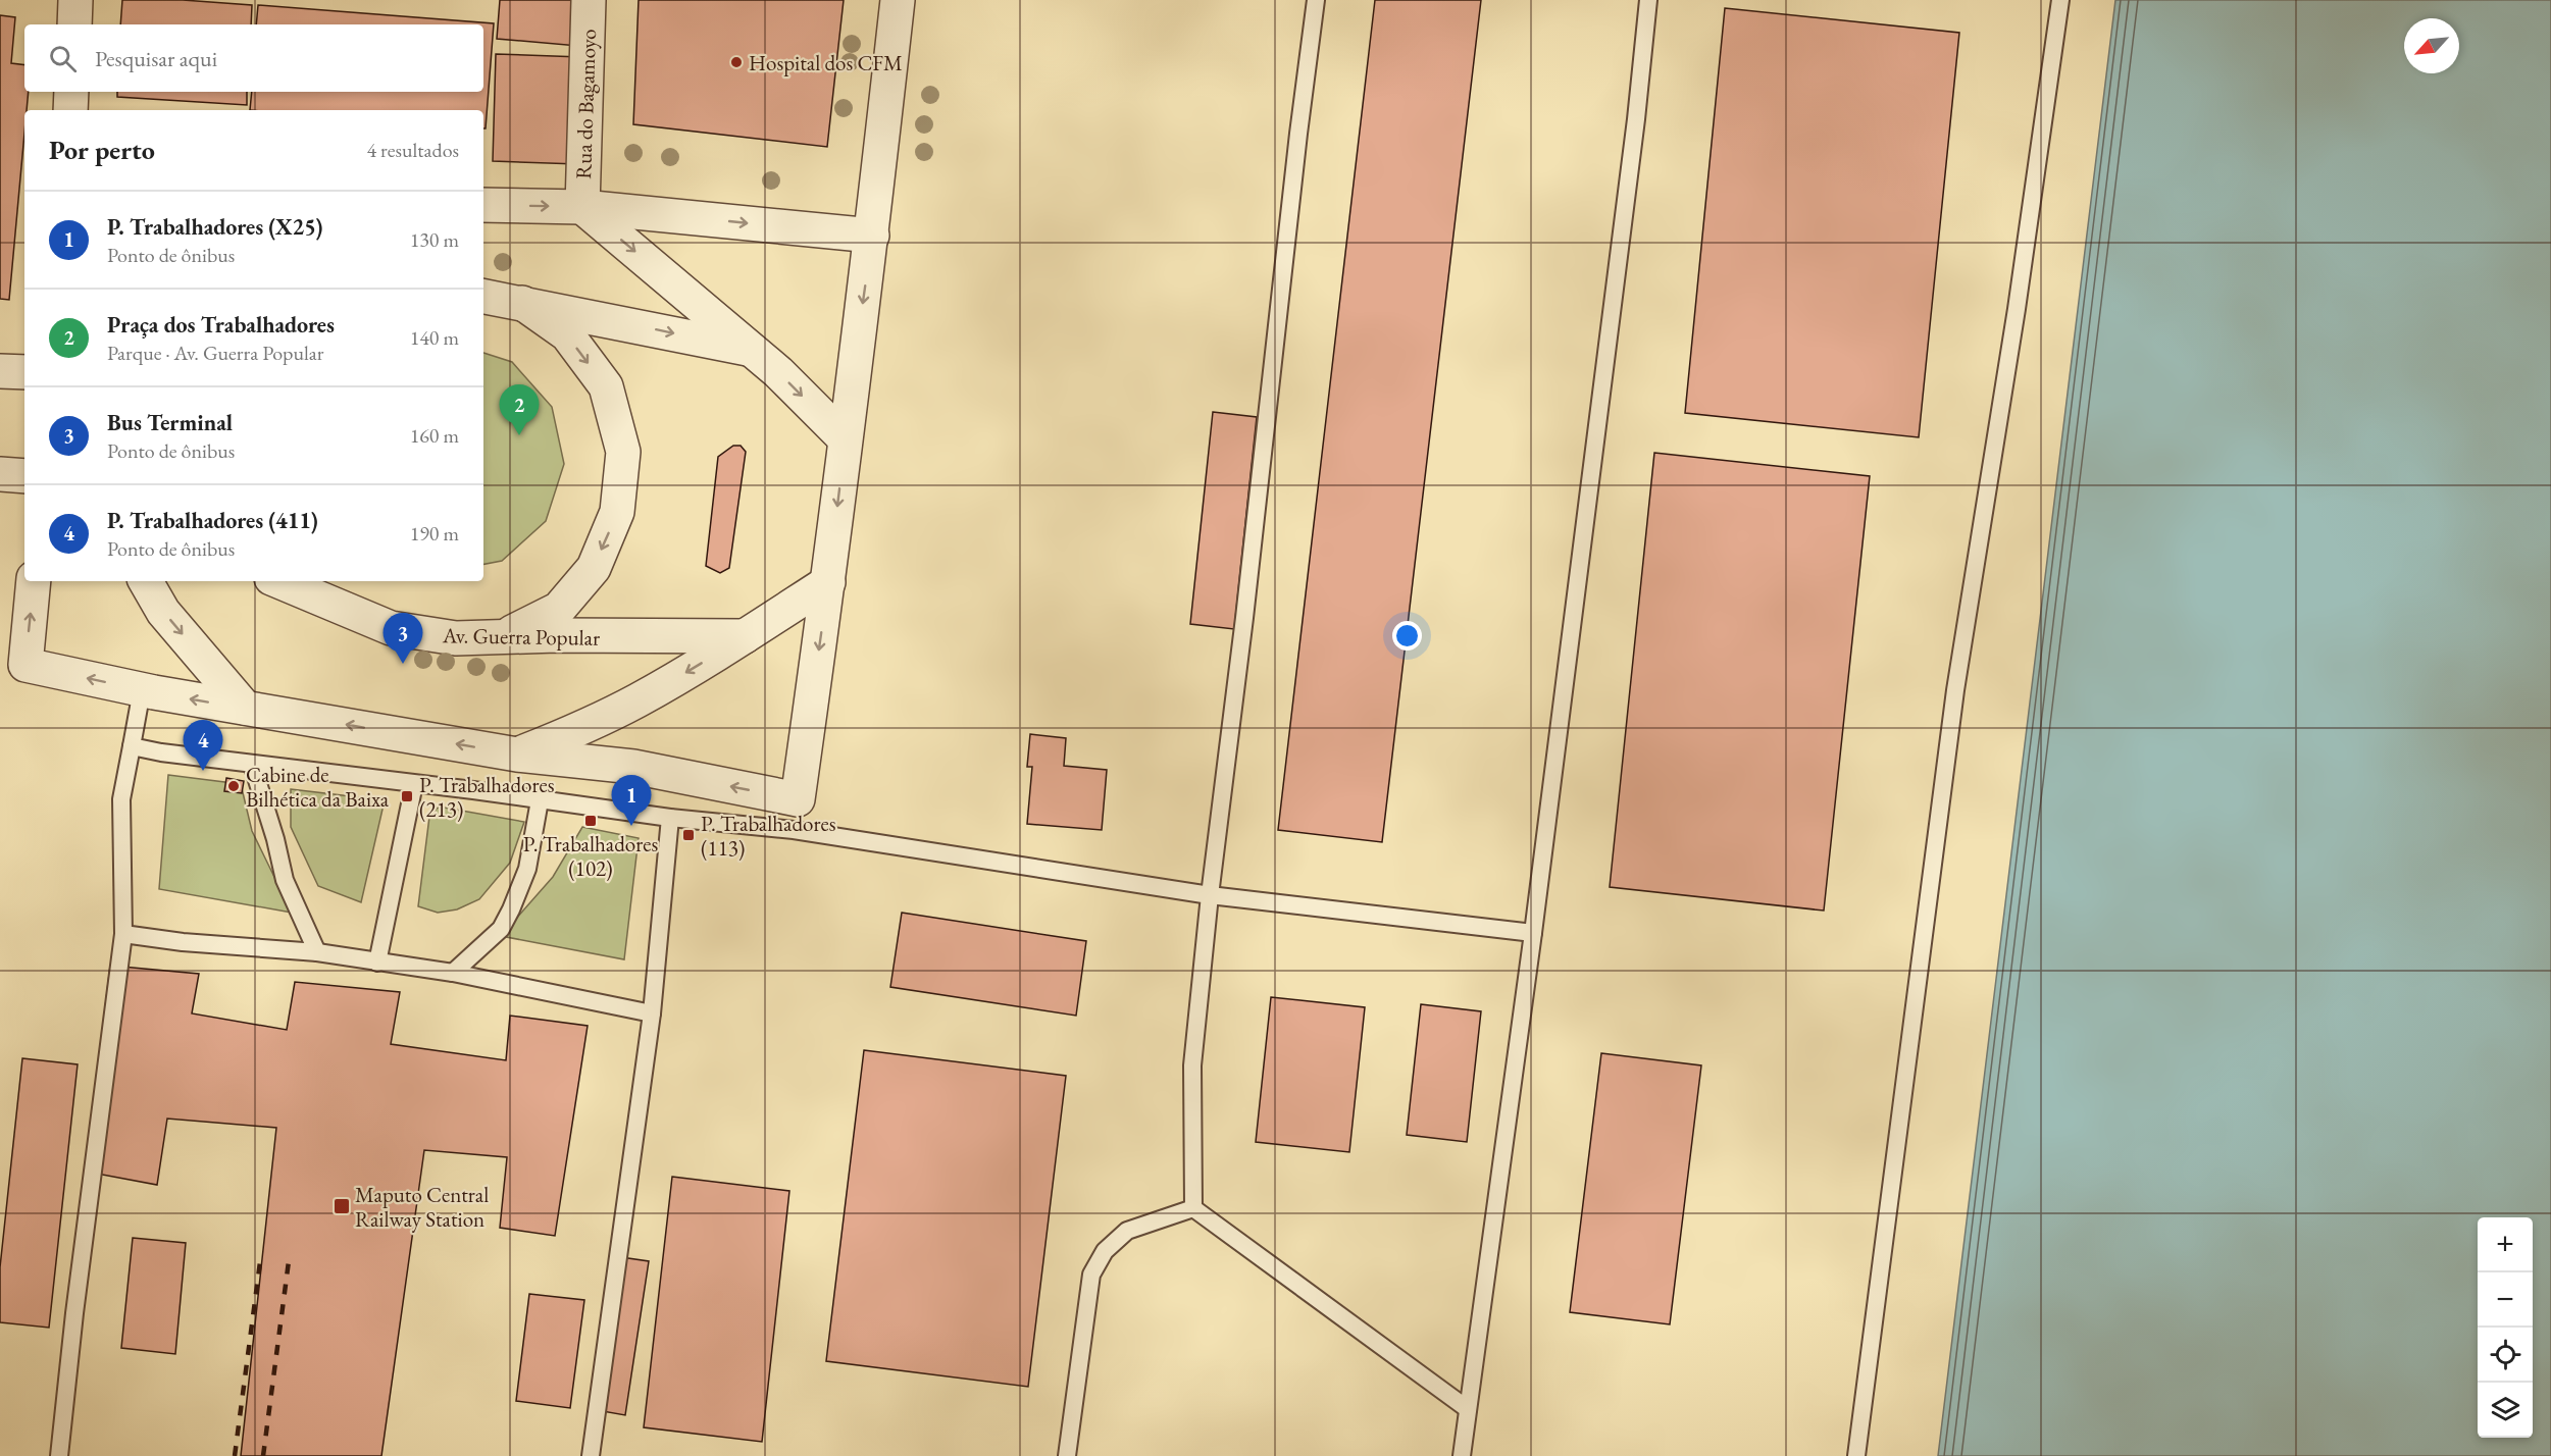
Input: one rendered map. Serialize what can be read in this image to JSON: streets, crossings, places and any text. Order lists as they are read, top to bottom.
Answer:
{
  "streets": {
    "street": ["Rua do Bagamoyo", "Av. Guerra Popular"]
  },
  "places": {
    "other": ["Hospital dos CFM", "Cabine de Bilhética da Baixa"],
    "transit": [
      "P. Trabalhadores (213)",
      "P. Trabalhadores (102)",
      "P. Trabalhadores (113)",
      "Maputo Central Railway Station"
    ]
  },
  "north": "bottom left",
  "page": {
    "search": "Pesquisar aqui",
    "heading": ["Por perto", "4 resultados"],
    "list": [
      {
        "mark": "1",
        "name": "P. Trabalhadores (X25)",
        "note": "Ponto de ônibus",
        "value": "130 m"
      },
      {
        "mark": "2",
        "name": "Praça dos Trabalhadores",
        "note": "Parque · Av. Guerra Popular",
        "value": "140 m"
      },
      {
        "mark": "3",
        "name": "Bus Terminal",
        "note": "Ponto de ônibus",
        "value": "160 m"
      },
      {
        "mark": "4",
        "name": "P. Trabalhadores (411)",
        "note": "Ponto de ônibus",
        "value": "190 m"
      }
    ],
    "pins": [
      "2",
      "3",
      "4",
      "1"
    ],
    "map_buttons": ["+", "−"]
  }
}
